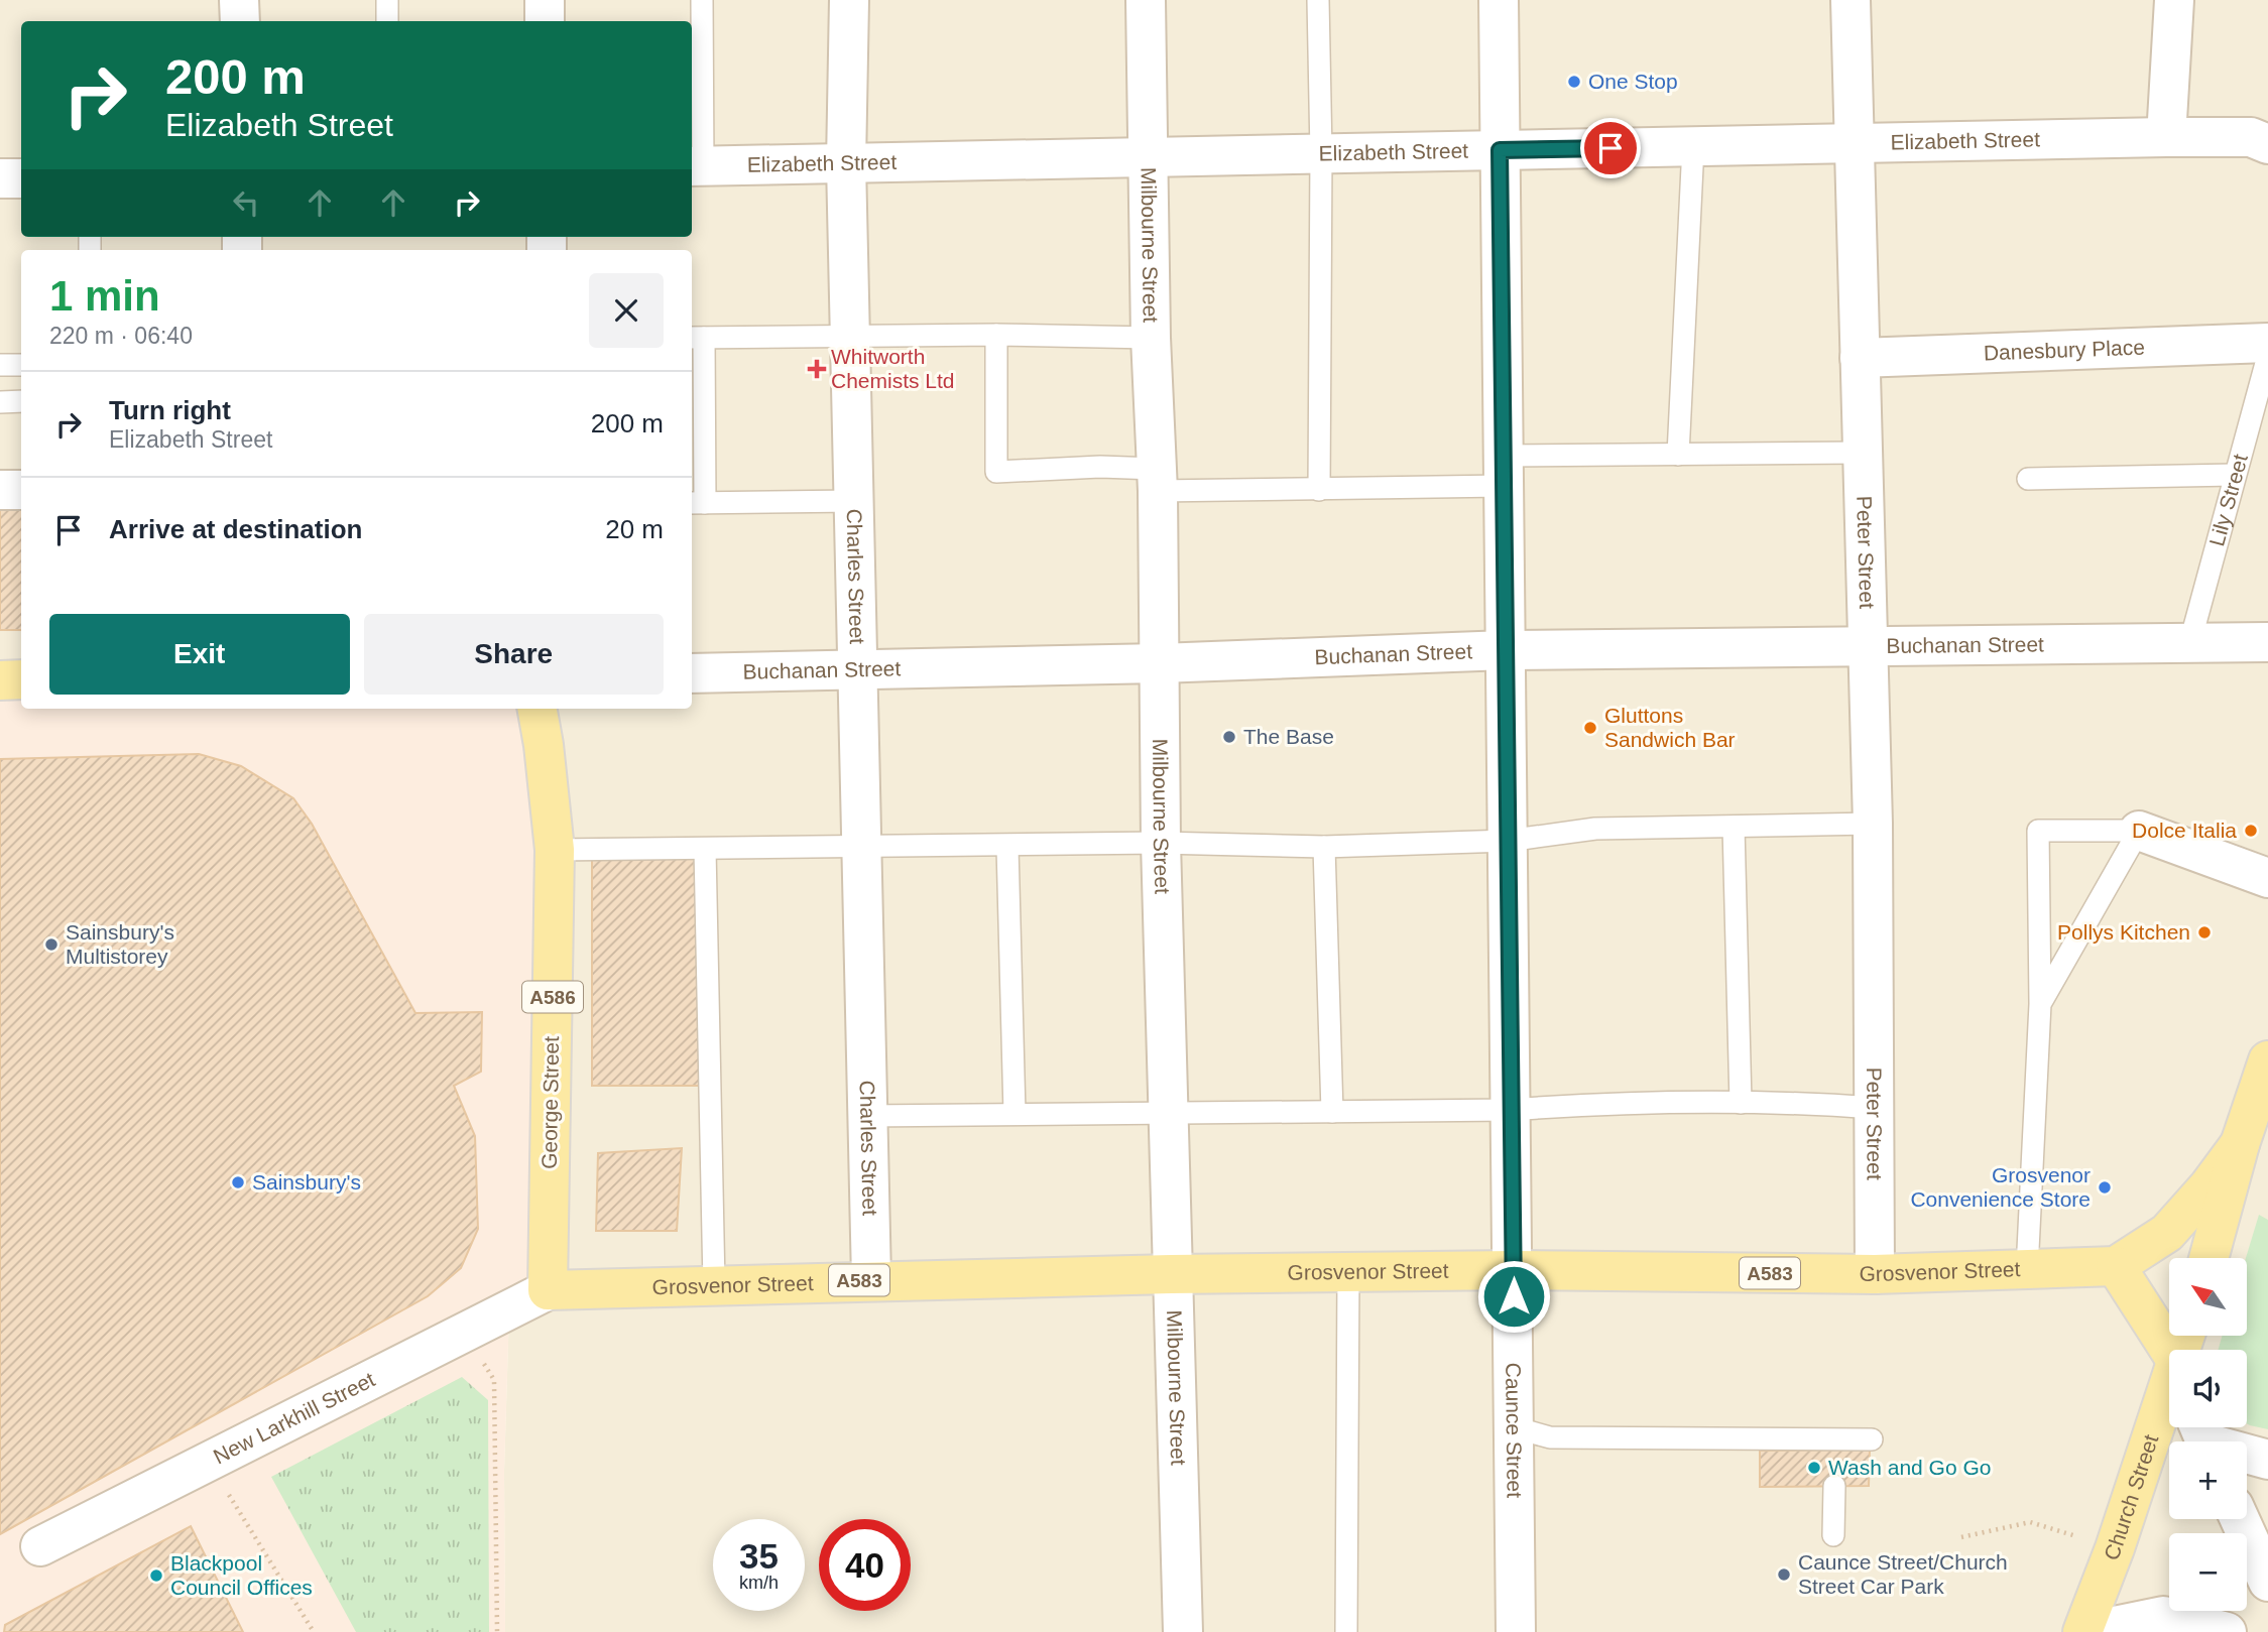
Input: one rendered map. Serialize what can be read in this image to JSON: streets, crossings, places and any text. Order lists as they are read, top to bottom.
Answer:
{
  "streets": {
    "main road": [
      "A586",
      "George Street",
      "Grosvenor Street",
      "A583",
      "Church Street"
    ],
    "street": [
      "Elizabeth Street",
      "Milbourne Street",
      "Danesbury Place",
      "Peter Street",
      "Charles Street",
      "Buchanan Street",
      "New Larkhill Street",
      "Caunce Street"
    ],
    "lane": ["Lily Street"]
  },
  "crossings": [
    ["Elizabeth Street", "Milbourne Street"],
    ["Elizabeth Street", "Peter Street"],
    ["Elizabeth Street", "Charles Street"],
    ["Elizabeth Street", "Caunce Street"],
    ["Milbourne Street", "Buchanan Street"],
    ["Milbourne Street", "Grosvenor Street"],
    ["Danesbury Place", "Peter Street"],
    ["Lily Street", "Buchanan Street"],
    ["Peter Street", "Buchanan Street"],
    ["Peter Street", "Grosvenor Street"],
    ["Charles Street", "Buchanan Street"],
    ["Charles Street", "Grosvenor Street"],
    ["Buchanan Street", "Caunce Street"],
    ["George Street", "Grosvenor Street"],
    ["George Street", "New Larkhill Street"],
    ["Grosvenor Street", "New Larkhill Street"],
    ["Grosvenor Street", "Caunce Street"]
  ],
  "places": {
    "other": [
      "One Stop",
      "Gluttons Sandwich Bar",
      "The Base",
      "Dolce Italia",
      "Pollys Kitchen",
      "Sainsbury's Multistorey",
      "Sainsbury's",
      "Grosvenor Convenience Store",
      "Wash and Go Go",
      "Caunce Street/Church Street Car Park",
      "Blackpool Council Offices"
    ],
    "health": ["Whitworth Chemists Ltd"]
  },
  "north": "top left",
  "page": {
    "turn": ["200 m", "Elizabeth Street"],
    "heading": ["1 min", "220 m · 06:40"],
    "list": [
      {
        "name": "Turn right",
        "note": "Elizabeth Street",
        "value": "200 m"
      },
      {
        "name": "Arrive at destination",
        "value": "20 m"
      }
    ],
    "buttons": ["Exit", "Share"],
    "map_buttons": ["+", "−"],
    "speed": "35 km/h",
    "limit": "40"
  }
}
